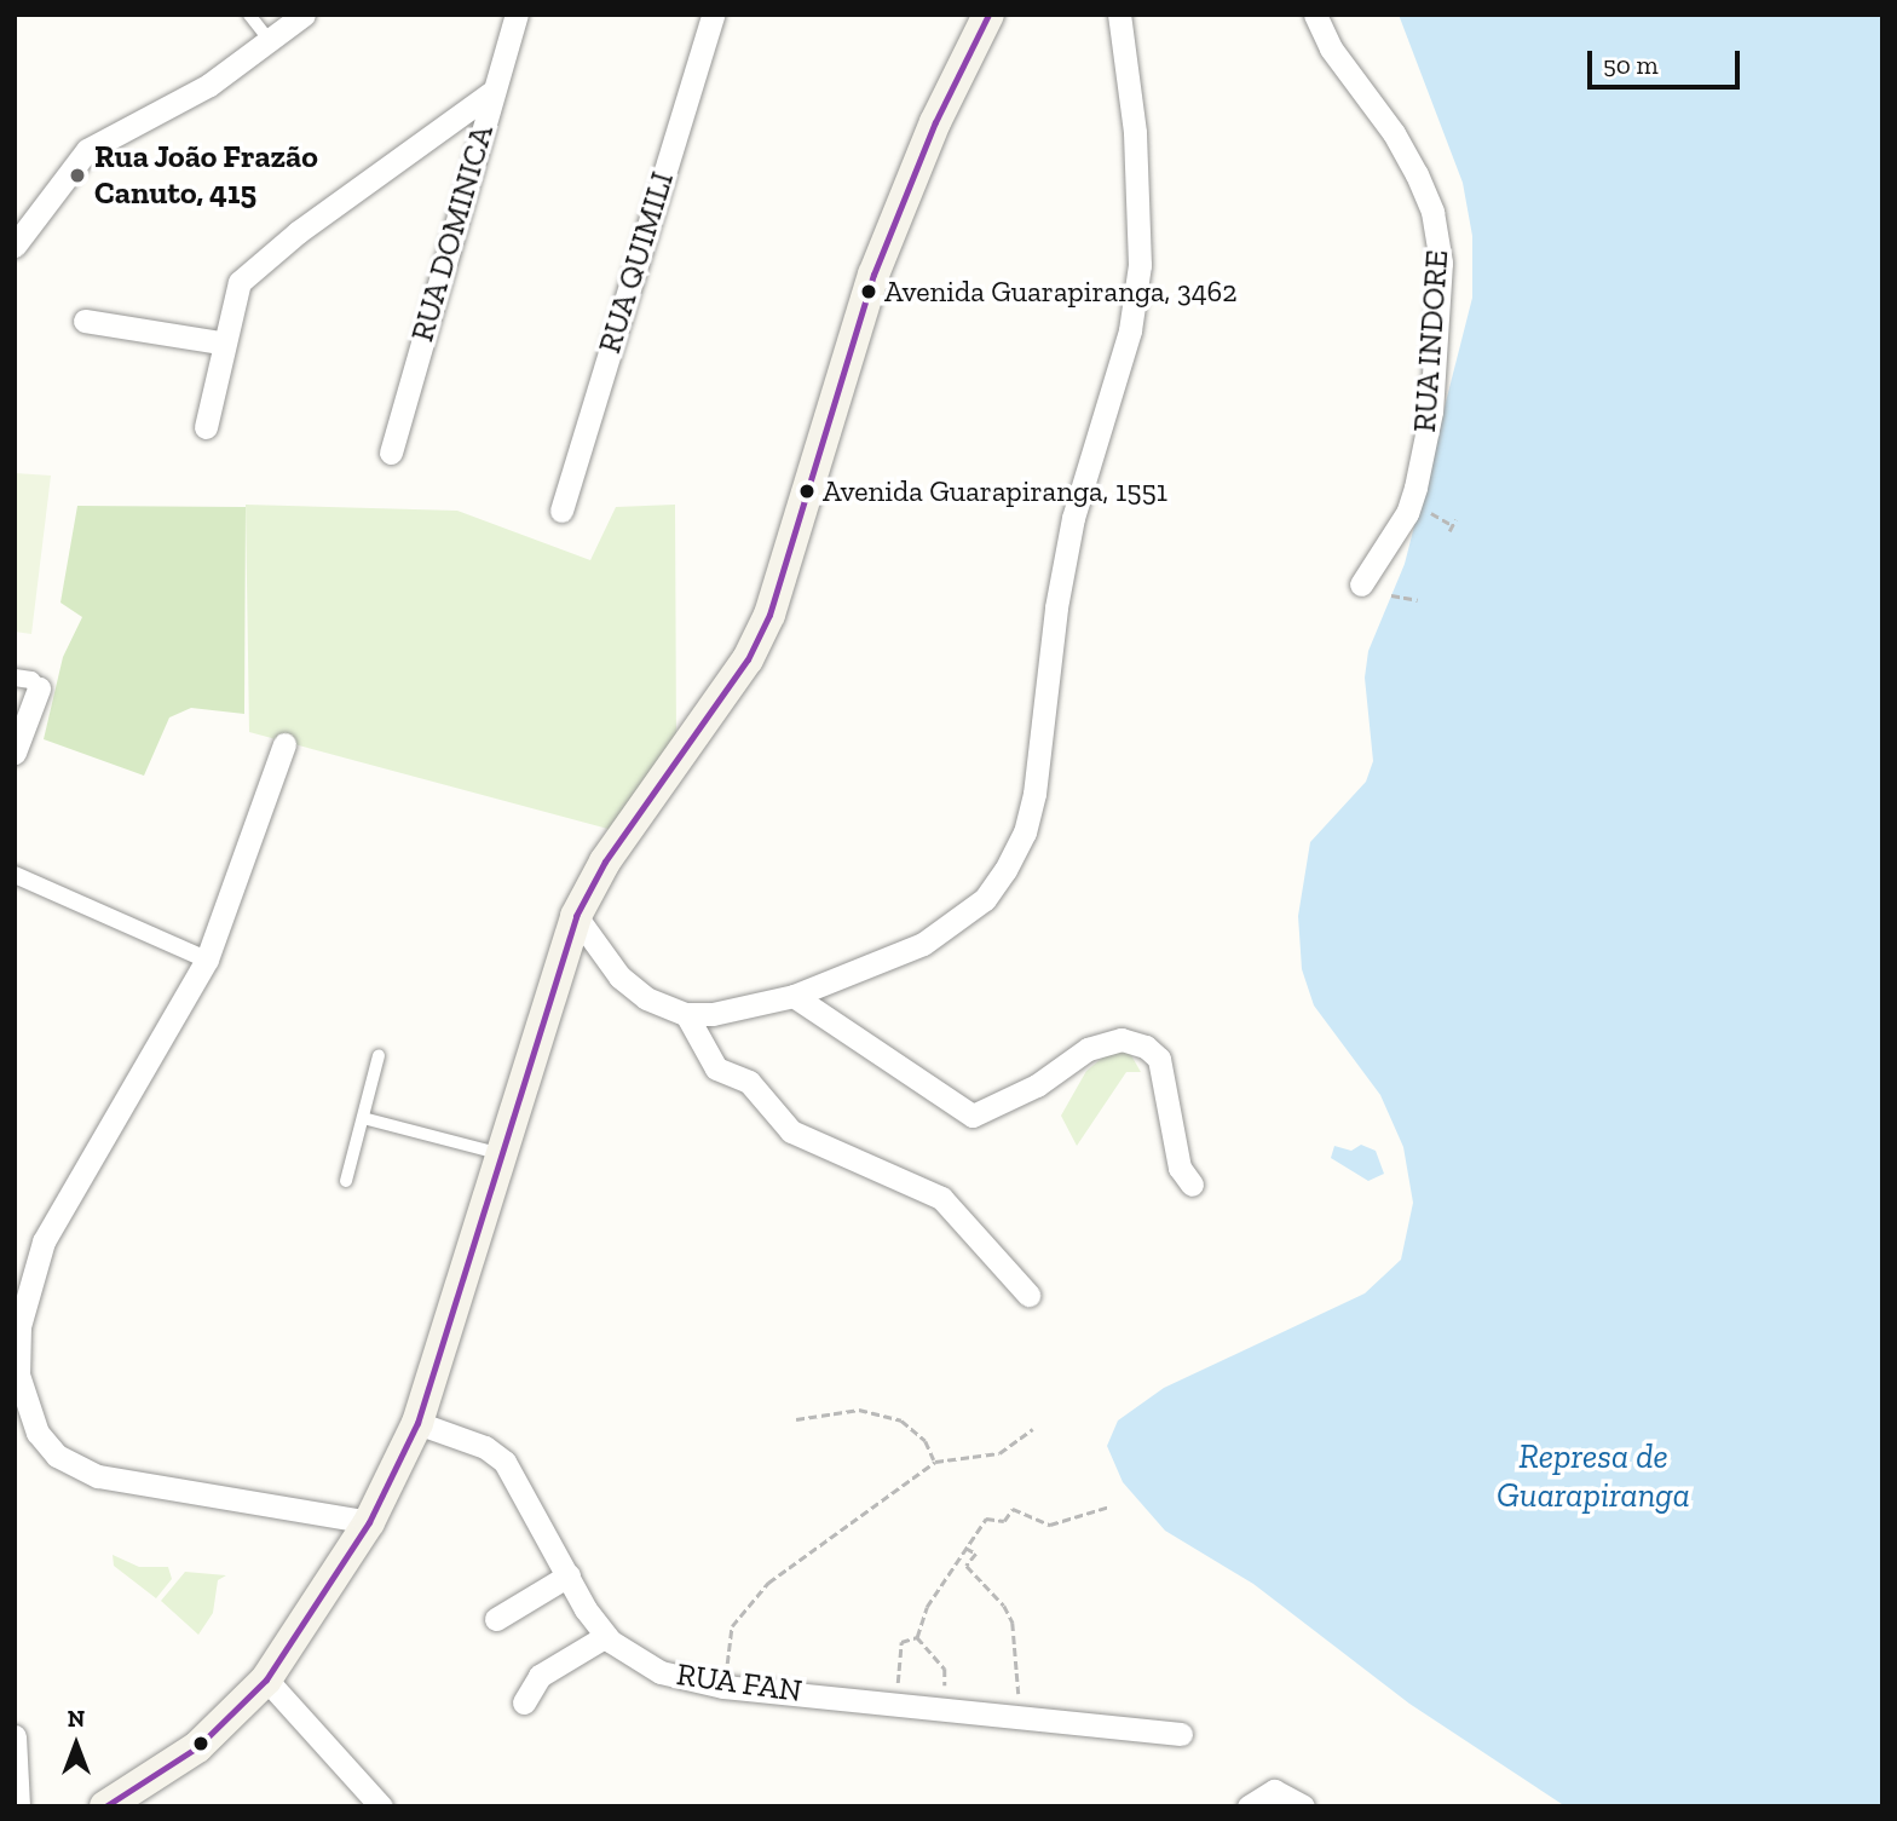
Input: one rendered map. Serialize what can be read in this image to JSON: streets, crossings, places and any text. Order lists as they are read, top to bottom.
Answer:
{
  "streets": {
    "street": [
      "RUA DOMINICA",
      "RUA QUIMILI",
      "RUA INDORE",
      "RUA FAN"
    ]
  },
  "water": ["Represa de Guarapiranga"],
  "places": ["Rua João Frazão Canuto, 415", "Avenida Guarapiranga, 3462", "Avenida Guarapiranga, 1551"],
  "scale_bar": "50 m",
  "north": "top"
}
